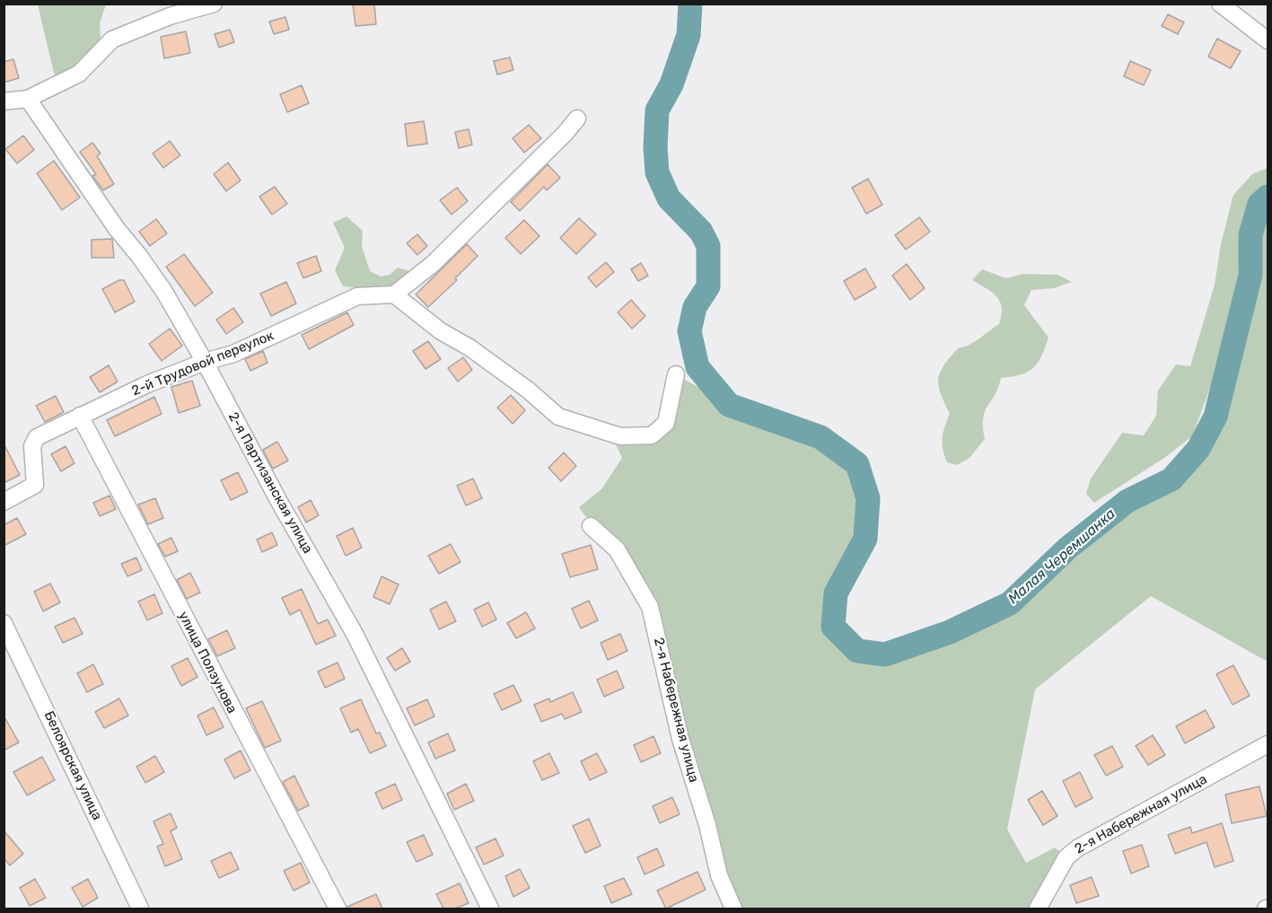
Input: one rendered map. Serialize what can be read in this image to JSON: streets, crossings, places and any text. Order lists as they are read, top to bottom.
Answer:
{
  "streets": {
    "street": [
      "2-й Трудовой переулок",
      "2-я Партизанская улица",
      "улица Ползунова",
      "2-я Набережная улица",
      "Белоярская улица"
    ]
  },
  "crossings": [
    ["2-й Трудовой переулок", "2-я Партизанская улица"],
    ["2-й Трудовой переулок", "улица Ползунова"]
  ],
  "water": ["Малая Черемшанка"]
}
